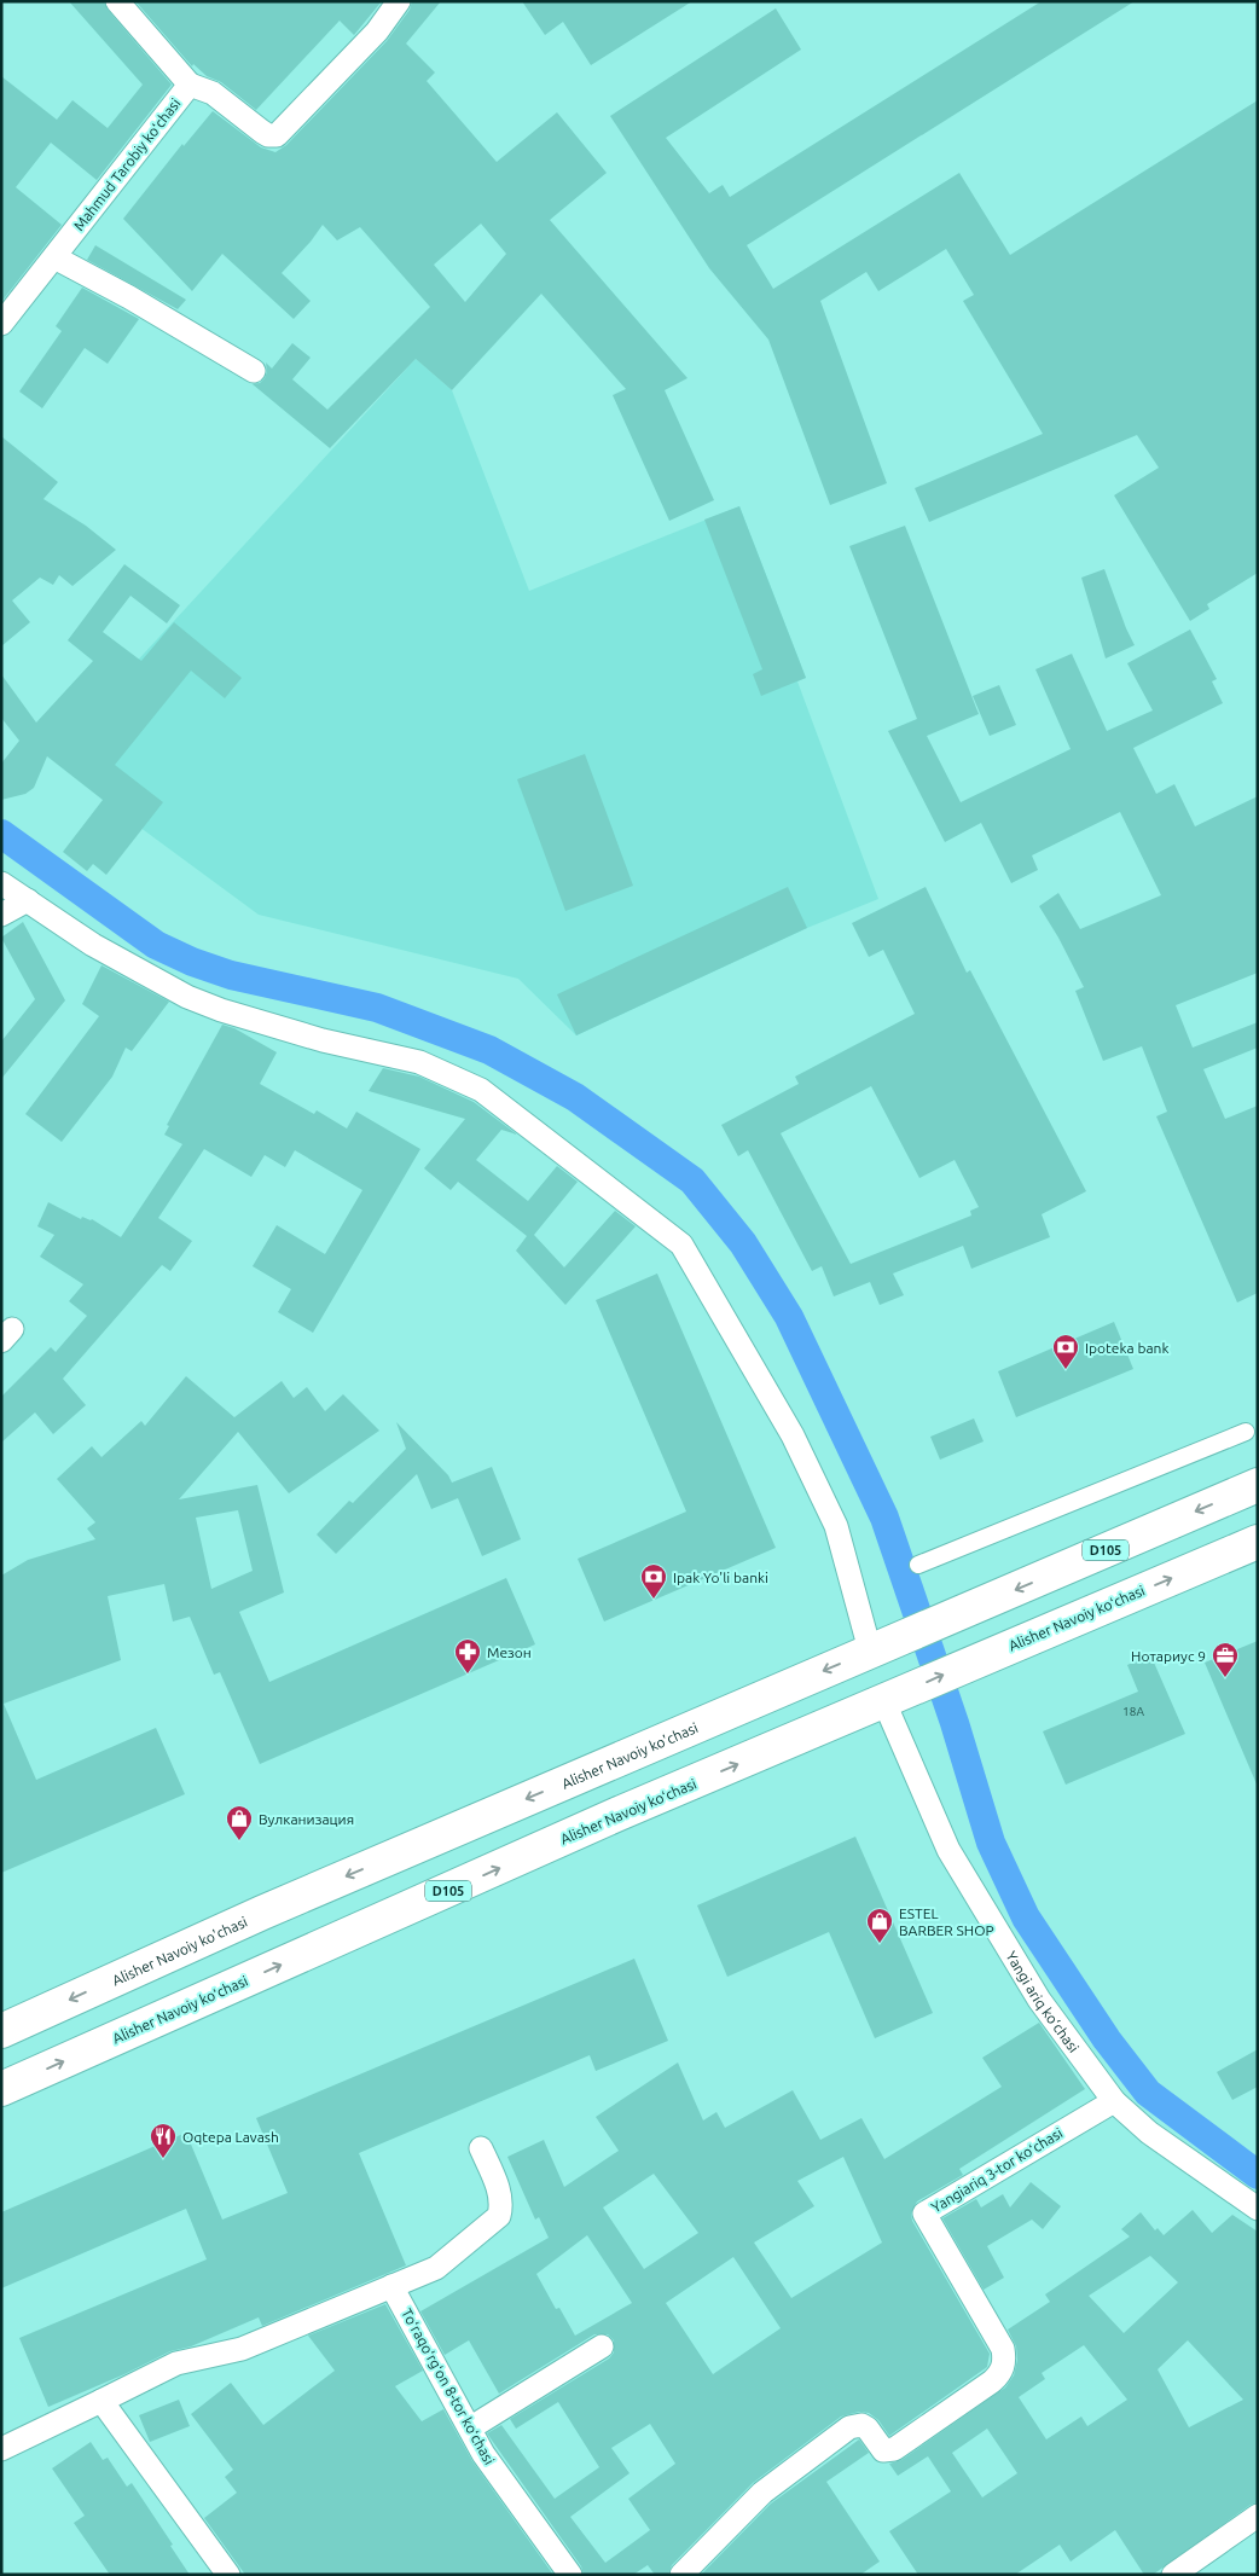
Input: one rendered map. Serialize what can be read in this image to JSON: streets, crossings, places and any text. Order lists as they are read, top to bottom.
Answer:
{
  "streets": {
    "main road": ["D105", "Alisher Navoiy koʻchasi", "Alisher Navoiy ko'chasi"],
    "street": [
      "Mahmud Tarobiy koʻchasi",
      "Yangi ariq ko‘chasi",
      "Yangiariq 3-tor koʻchasi",
      "Toʻraqoʻrgʻon 8-tor koʻchasi"
    ]
  },
  "crossings": [
    ["Alisher Navoiy koʻchasi", "Yangi ariq ko‘chasi"],
    ["Yangi ariq ko‘chasi", "Yangiariq 3-tor koʻchasi"]
  ],
  "one_way": ["Alisher Navoiy koʻchasi", "Alisher Navoiy ko'chasi"],
  "places": {
    "bank": ["Ipoteka bank", "Ipak Yo'li banki"],
    "pharmacy": ["Мезон"],
    "office": ["Нотариус 9"],
    "shop": ["Вулканизация", "ESTEL BARBER SHOP"],
    "restaurant": ["Oqtepa Lavash"]
  },
  "house_numbers": ["18А"]
}
